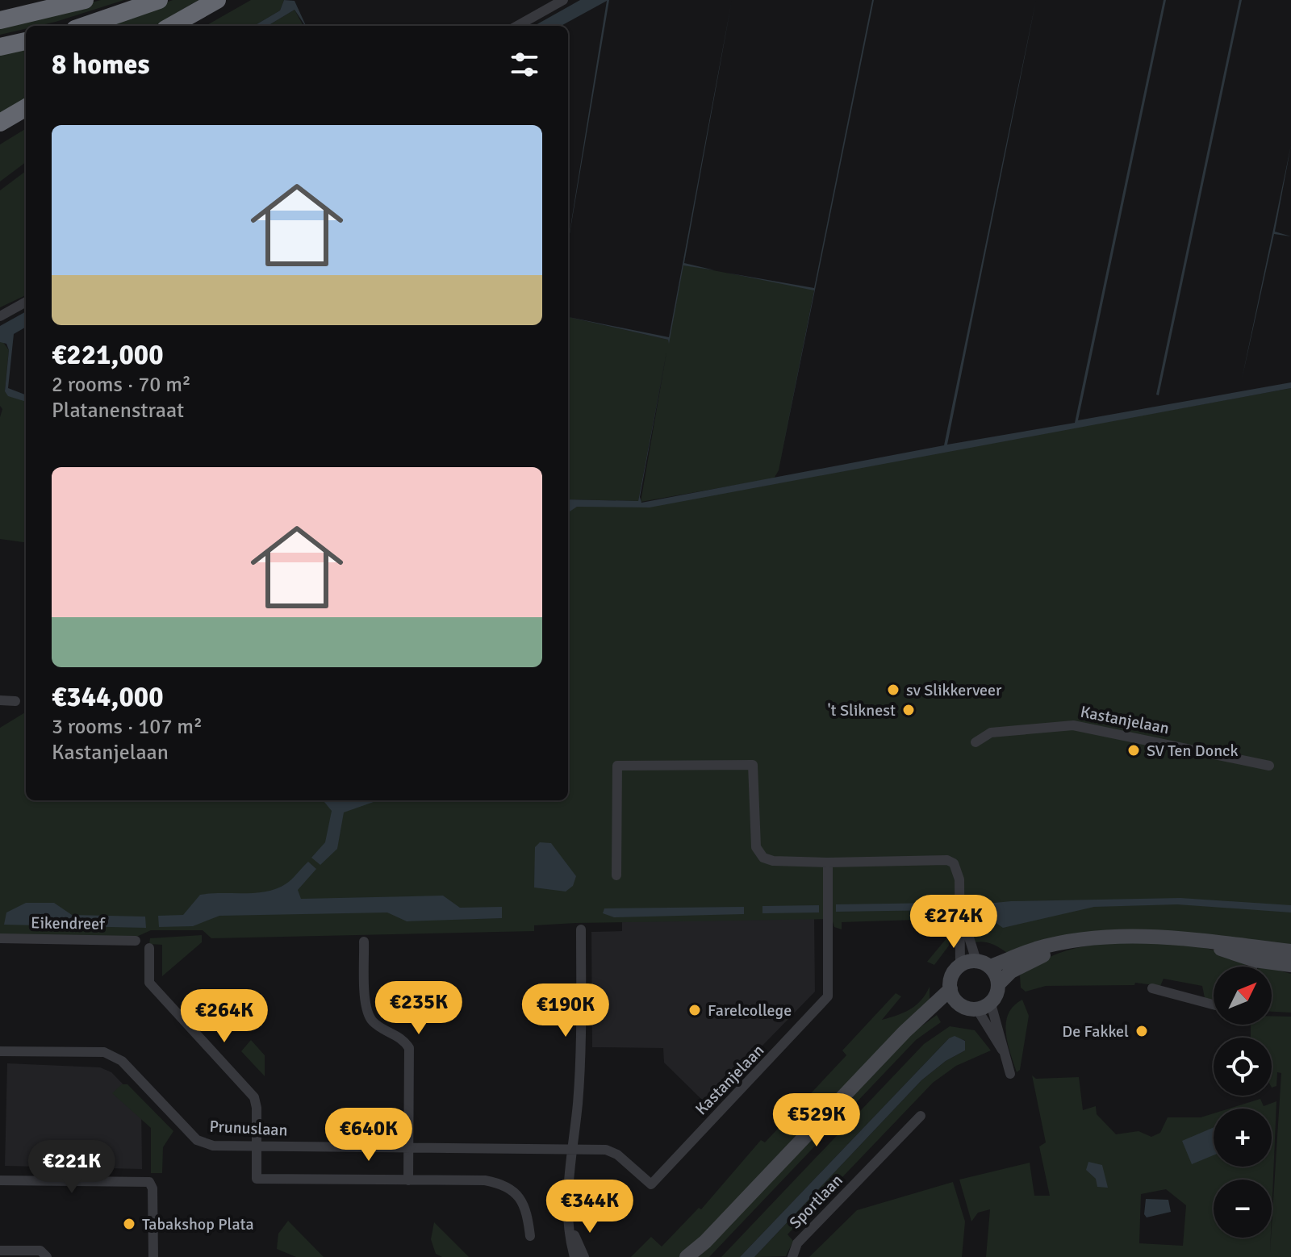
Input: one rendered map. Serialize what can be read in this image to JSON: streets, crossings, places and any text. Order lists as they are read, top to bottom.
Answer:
{
  "streets": {
    "street": [
      "Kastanjelaan",
      "Eikendreef",
      "Prunuslaan",
      "Sportlaan"
    ]
  },
  "crossings": [
    ["Kastanjelaan", "Prunuslaan"]
  ],
  "places": [
    "sv Slikkerveer",
    "'t Sliknest",
    "SV Ten Donck",
    "Farelcollege",
    "De Fakkel",
    "Tabakshop Plata"
  ],
  "north": "top right",
  "page": {
    "heading": "8 homes",
    "list": [
      {
        "name": "€221,000",
        "note": "2 rooms · 70 m² · Platanenstraat"
      },
      {
        "name": "€344,000",
        "note": "3 rooms · 107 m² · Kastanjelaan"
      }
    ],
    "price": [
      "€274K",
      "€235K",
      "€190K",
      "€264K",
      "€529K",
      "€640K",
      "€221K",
      "€344K"
    ],
    "map_buttons": ["+", "−"]
  }
}
